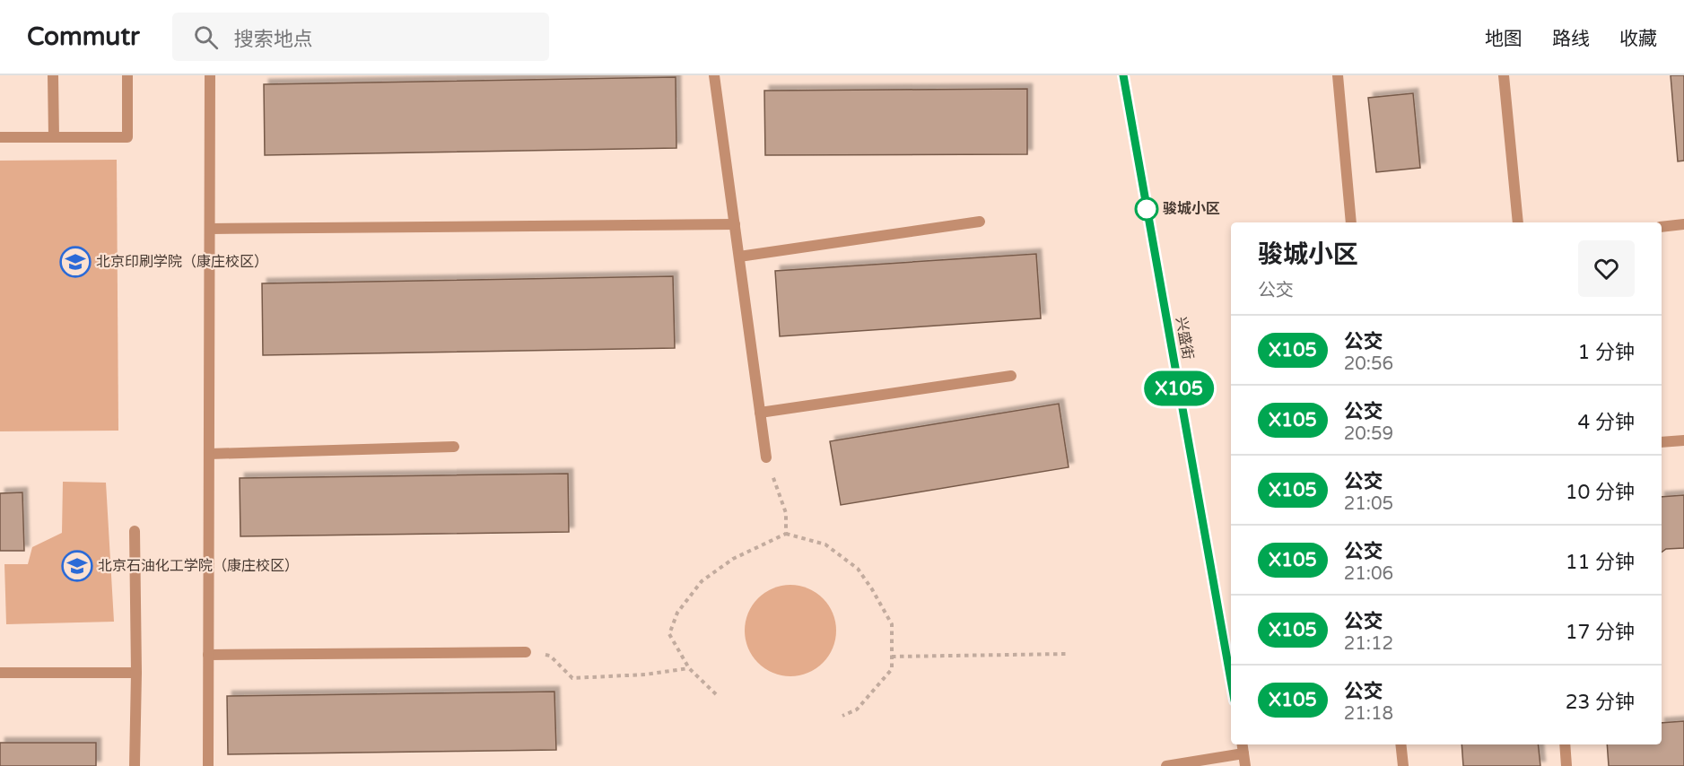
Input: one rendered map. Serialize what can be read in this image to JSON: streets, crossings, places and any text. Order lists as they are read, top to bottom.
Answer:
{
  "streets": {
    "street": ["兴盛街"]
  },
  "places": {
    "other": ["骏城小区"],
    "school or university": ["北京印刷学院（康庄校区）", "北京石油化工学院（康庄校区）"]
  },
  "lines": ["bus line X105"],
  "page": {
    "header": "Commutr",
    "search": "搜索地点",
    "nav": ["地图", "路线", "收藏"],
    "on_map": "X105",
    "heading": ["骏城小区", "公交"],
    "list": [
      {
        "mark": "X105",
        "name": "公交",
        "note": "20:56",
        "value": "1 分钟"
      },
      {
        "mark": "X105",
        "name": "公交",
        "note": "20:59",
        "value": "4 分钟"
      },
      {
        "mark": "X105",
        "name": "公交",
        "note": "21:05",
        "value": "10 分钟"
      },
      {
        "mark": "X105",
        "name": "公交",
        "note": "21:06",
        "value": "11 分钟"
      },
      {
        "mark": "X105",
        "name": "公交",
        "note": "21:12",
        "value": "17 分钟"
      },
      {
        "mark": "X105",
        "name": "公交",
        "note": "21:18",
        "value": "23 分钟"
      }
    ]
  }
}
